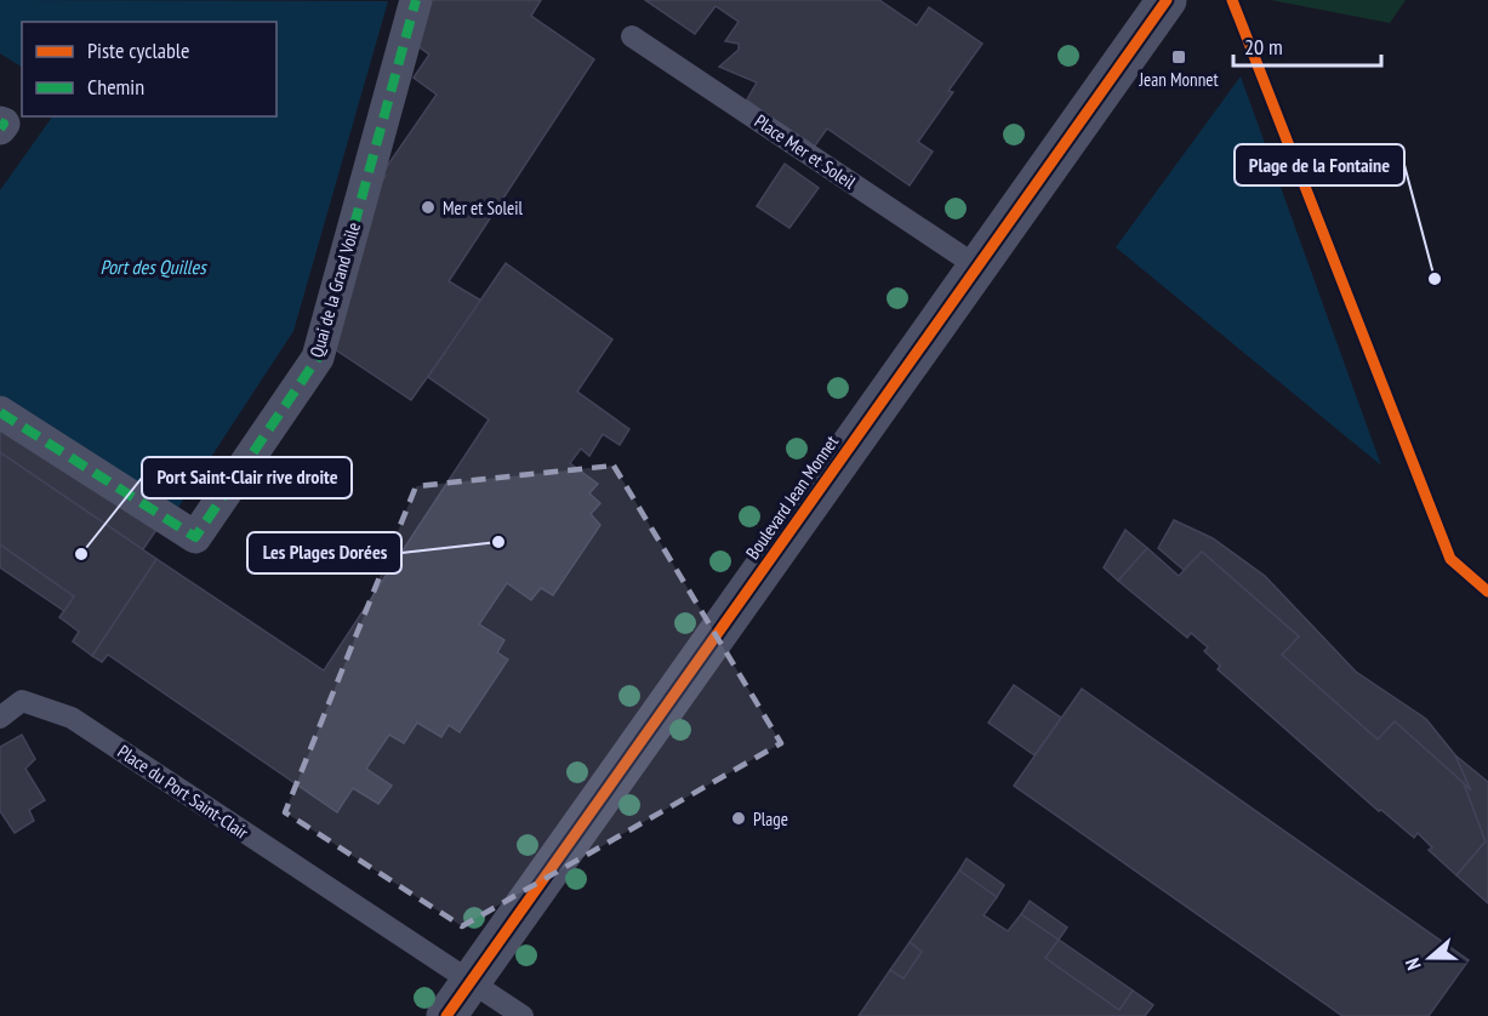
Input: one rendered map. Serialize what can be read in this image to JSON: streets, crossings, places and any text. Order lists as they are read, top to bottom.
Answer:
{
  "streets": {
    "street": ["Quai de la Grand Voile", "Boulevard Jean Monnet"],
    "lane": ["Place Mer et Soleil", "Place du Port Saint-Clair"]
  },
  "crossings": [
    ["Place Mer et Soleil", "Boulevard Jean Monnet"],
    ["Boulevard Jean Monnet", "Place du Port Saint-Clair"]
  ],
  "water": ["Port des Quilles"],
  "places": {
    "transit": ["Jean Monnet"],
    "other": [
      "Mer et Soleil",
      "Plage de la Fontaine",
      "Les Plages Dorées",
      "Port Saint-Clair rive droite",
      "Plage"
    ]
  },
  "legend": ["Piste cyclable", "Chemin"],
  "scale_bar": "20 m",
  "north": "left"
}
